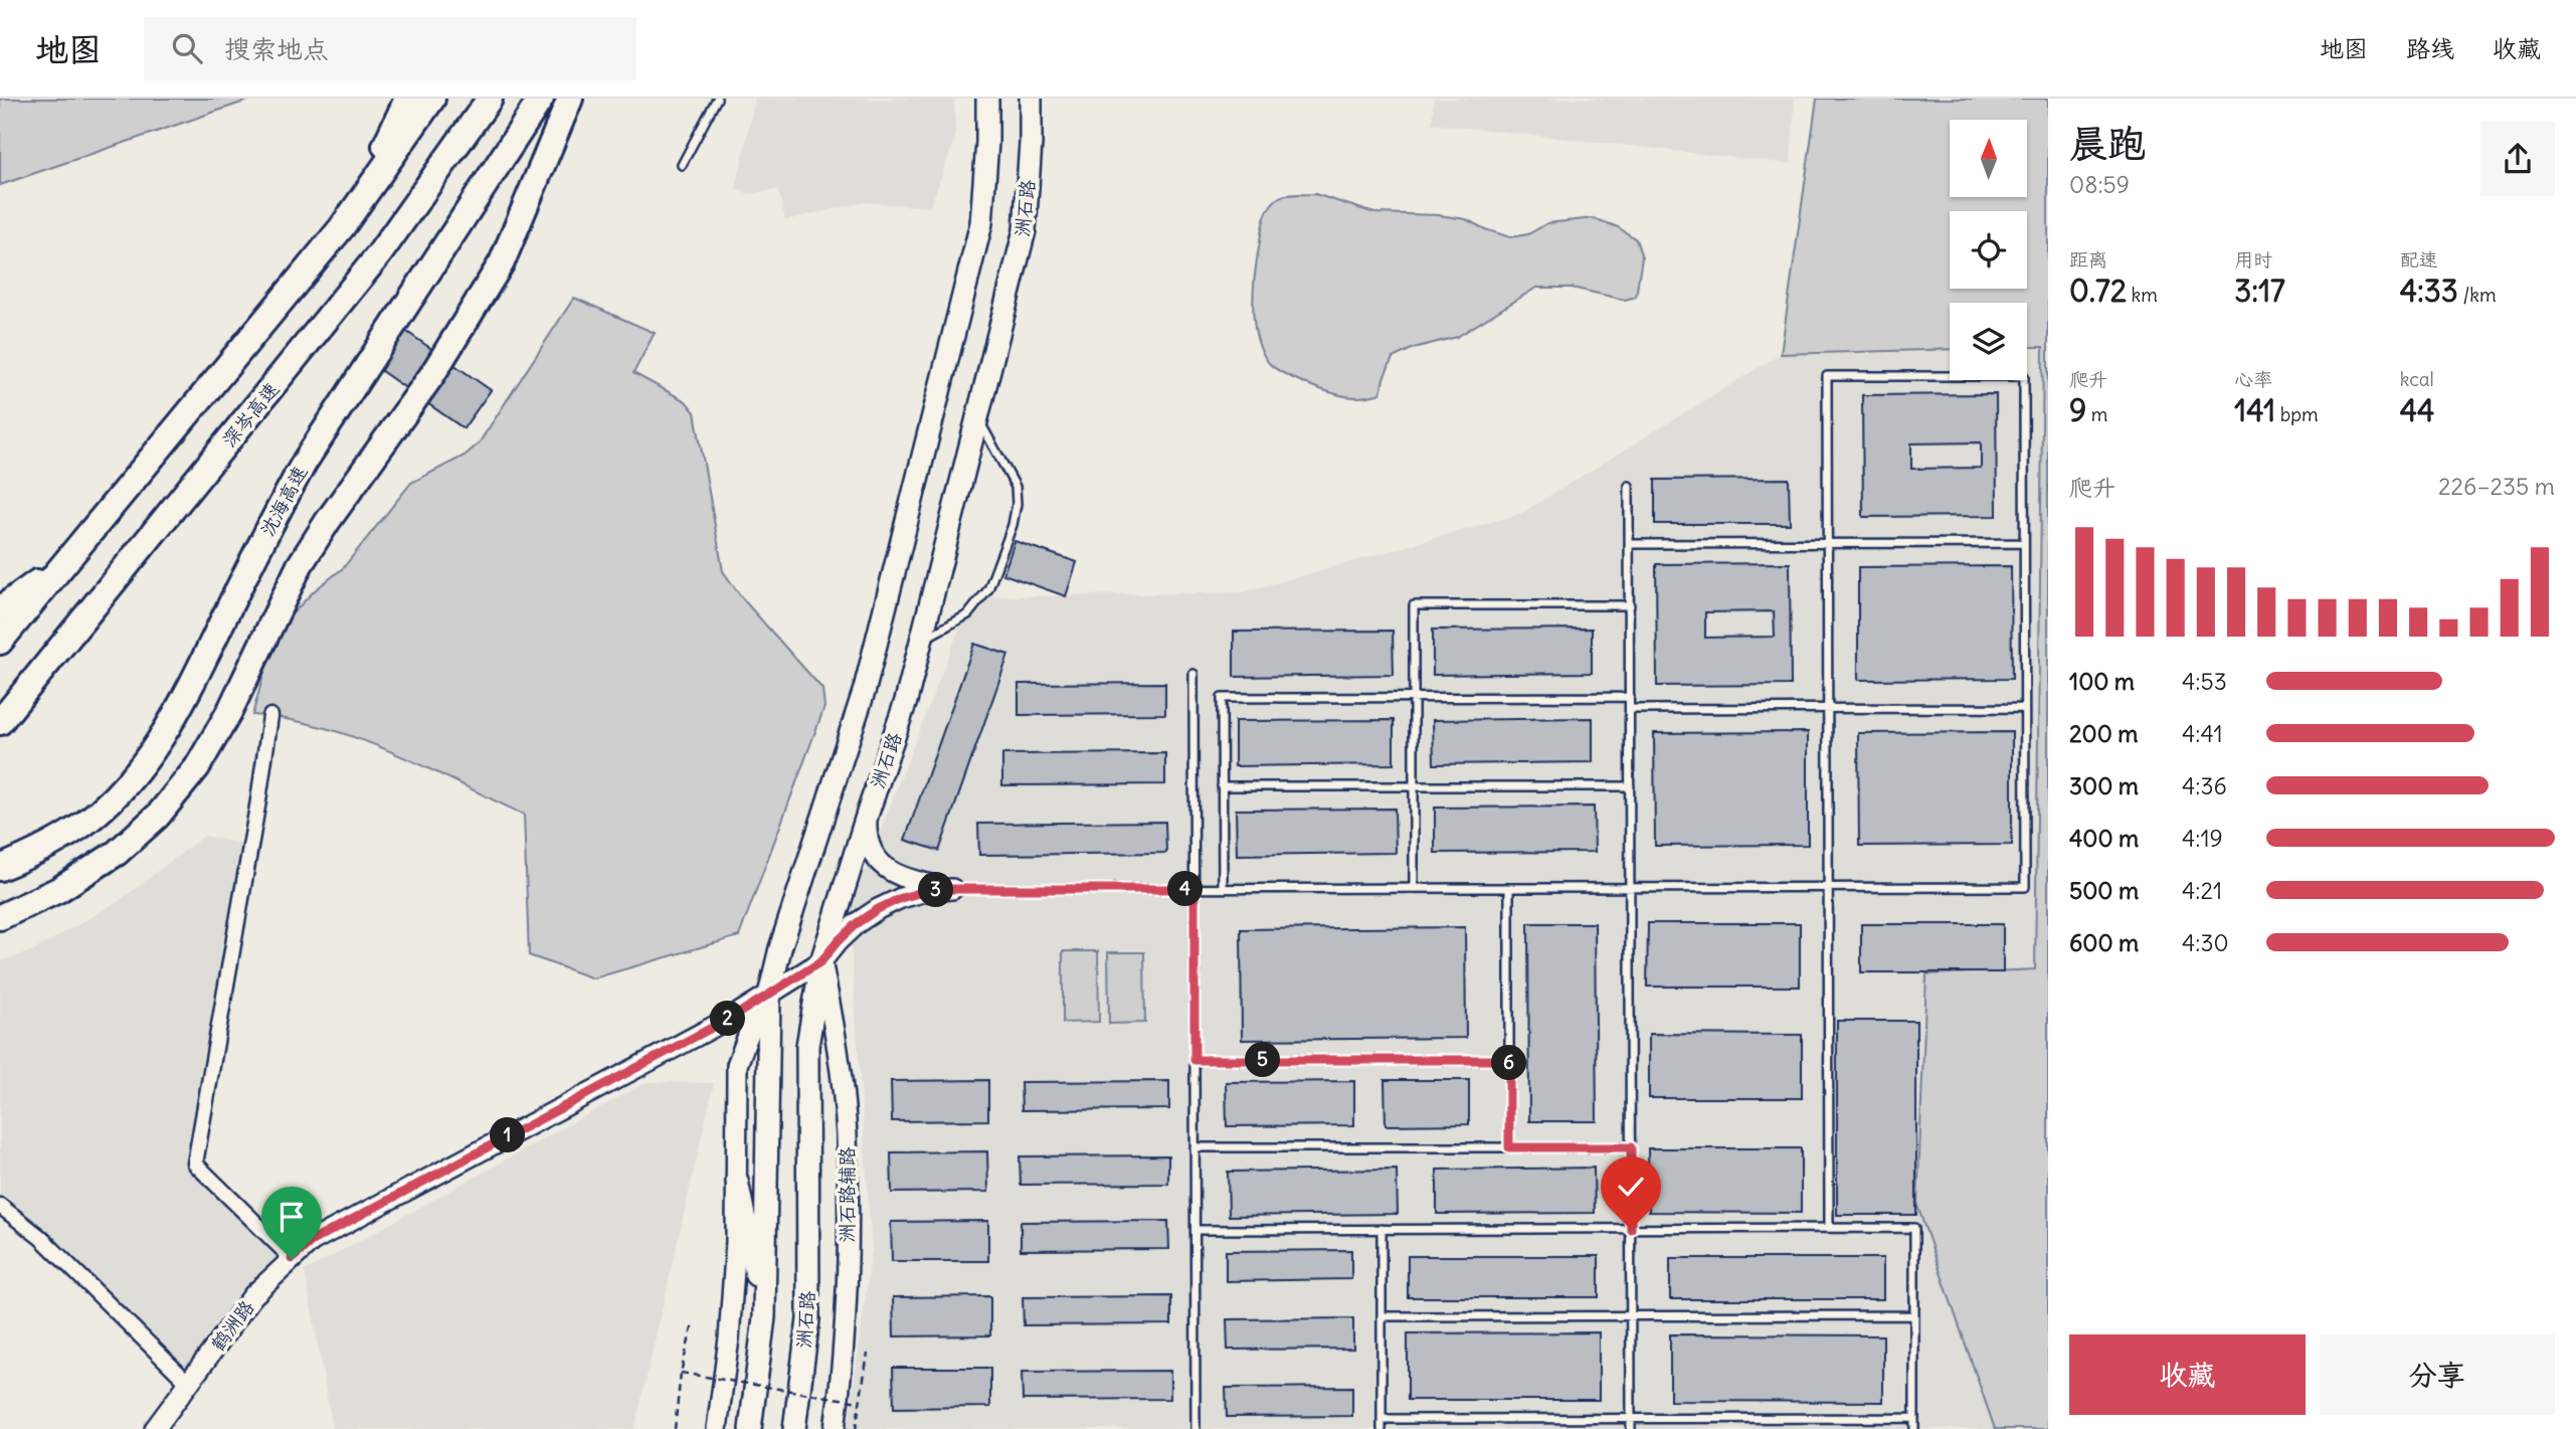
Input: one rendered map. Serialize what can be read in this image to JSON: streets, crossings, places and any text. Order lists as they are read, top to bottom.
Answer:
{
  "streets": {
    "highway": ["深岑高速", "沈海高速"],
    "main road": ["洲石路"],
    "street": ["洲石路辅路", "鹤洲路"]
  },
  "crossings": [
    ["洲石路", "洲石路辅路"],
    ["洲石路", "鹤洲路"],
    ["洲石路辅路", "鹤洲路"]
  ],
  "north": "top",
  "page": {
    "header": "地图",
    "search": "搜索地点",
    "nav": ["地图", "路线", "收藏"],
    "heading": ["晨跑", "08:59"],
    "stats": [
      ["距离", "0.72 km"],
      ["用时", "3:17"],
      ["配速", "4:33 /km"],
      ["爬升", "9 m"],
      ["心率", "141 bpm"],
      ["kcal", "44"]
    ],
    "chart": ["爬升", "226–235 m"],
    "list": [
      {
        "name": "100 m",
        "note": "4:53"
      },
      {
        "name": "200 m",
        "note": "4:41"
      },
      {
        "name": "300 m",
        "note": "4:36"
      },
      {
        "name": "400 m",
        "note": "4:19"
      },
      {
        "name": "500 m",
        "note": "4:21"
      },
      {
        "name": "600 m",
        "note": "4:30"
      }
    ],
    "pins": [
      "4",
      "3",
      "2",
      "5",
      "6",
      "1"
    ],
    "buttons": ["收藏", "分享"]
  }
}
